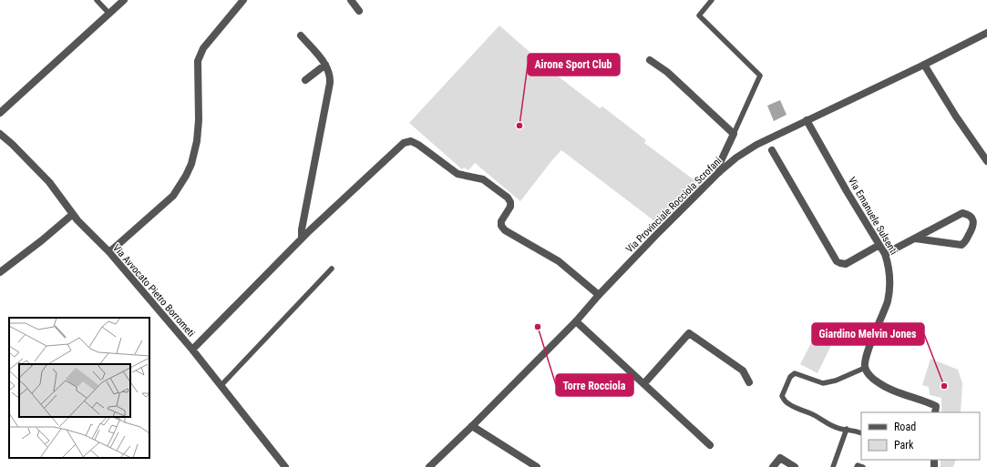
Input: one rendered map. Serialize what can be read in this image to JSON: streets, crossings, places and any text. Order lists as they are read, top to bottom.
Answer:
{
  "streets": {
    "street": ["Via Provinciale Rocciola Scrofani", "Via Emanuele Sulsenti", "Via Avvocato Pietro Borrometi"]
  },
  "crossings": [
    ["Via Provinciale Rocciola Scrofani", "Via Emanuele Sulsenti"]
  ],
  "places": ["Airone Sport Club", "Torre Rocciola", "Giardino Melvin Jones"],
  "legend": ["Road", "Park"]
}
